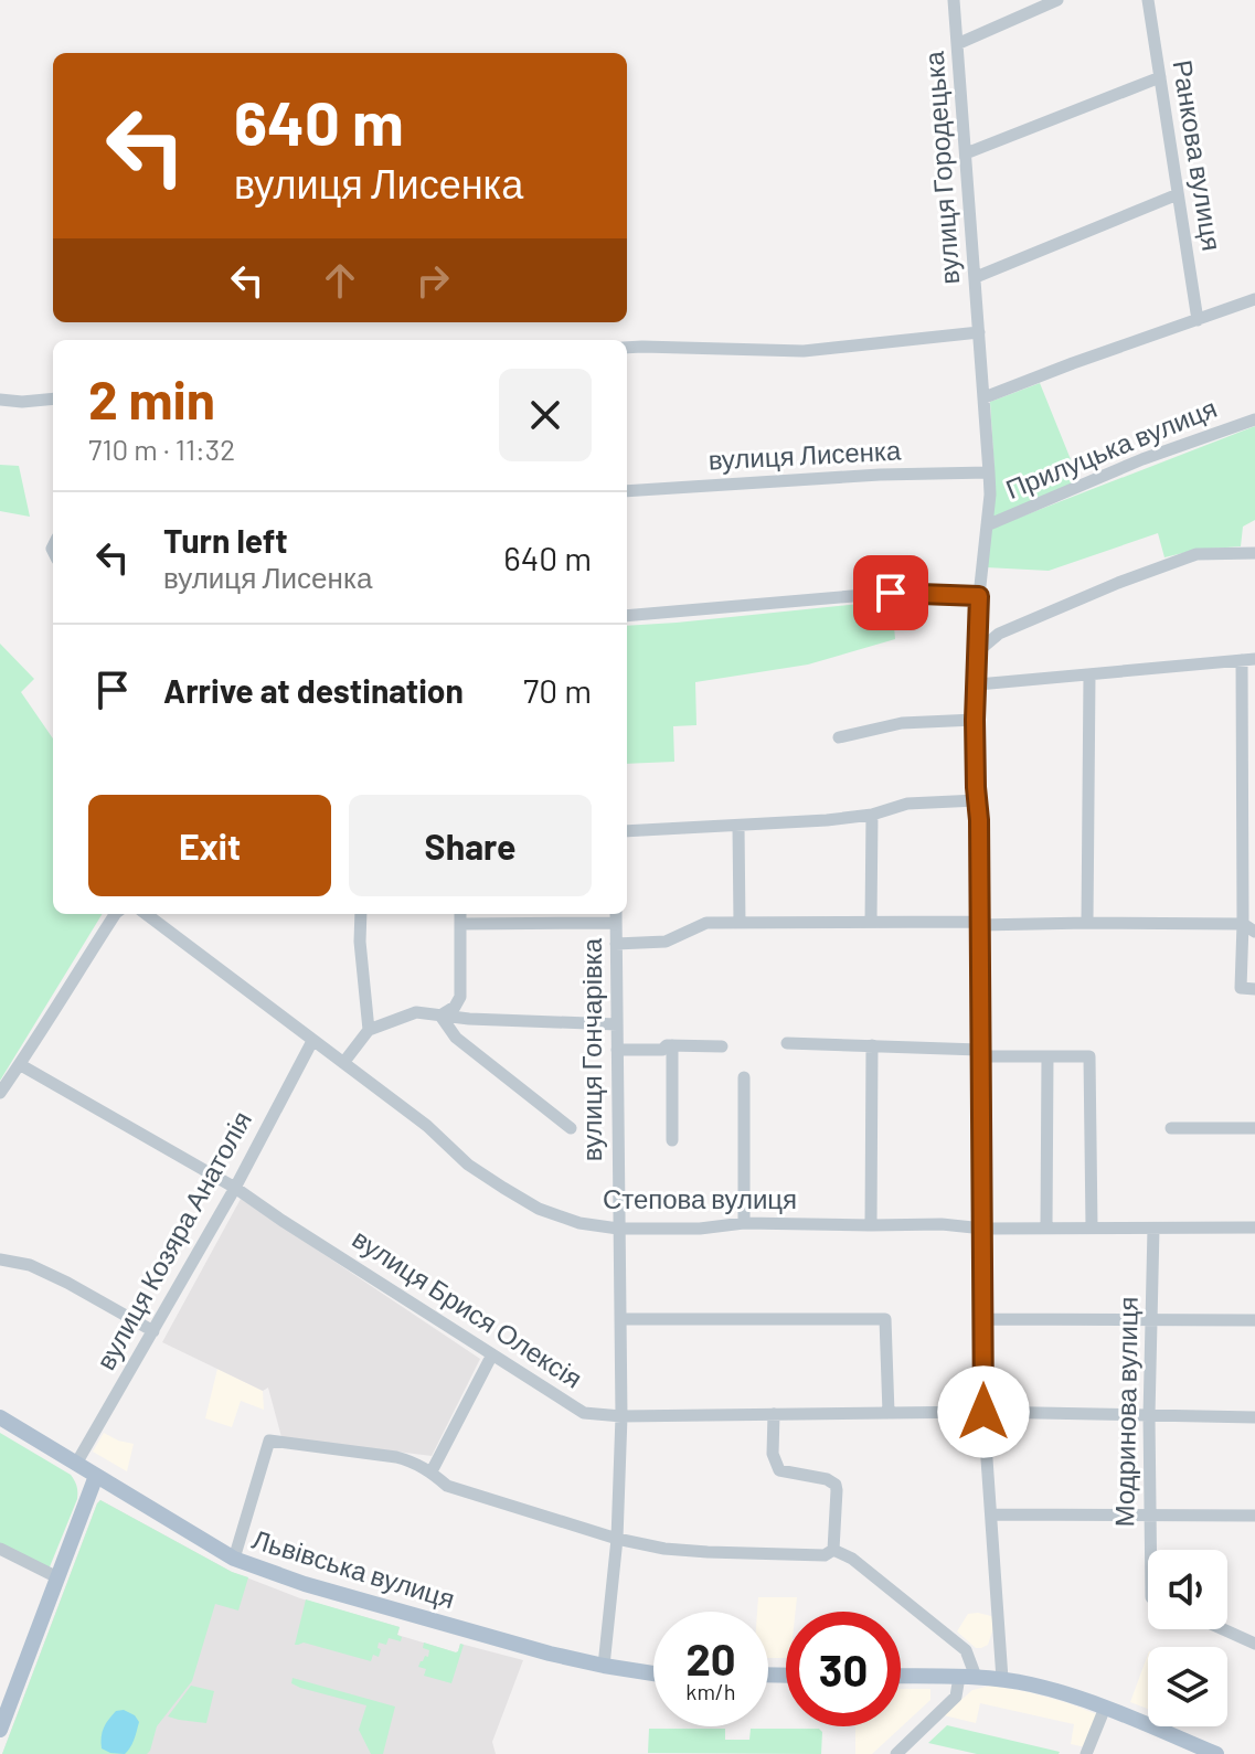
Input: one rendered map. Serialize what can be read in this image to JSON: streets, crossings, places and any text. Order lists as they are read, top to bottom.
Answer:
{
  "streets": {
    "main road": ["Львівська вулиця"],
    "street": [
      "Ранкова вулиця",
      "вулиця Городецька",
      "Прилуцька вулиця",
      "вулиця Лисенка",
      "вулиця Гончарівка",
      "Степова вулиця",
      "вулиця Козяра Анатолія",
      "вулиця Брися Олексія",
      "Модринова вулиця"
    ]
  },
  "crossings": [
    ["вулиця Городецька", "Прилуцька вулиця"],
    ["вулиця Городецька", "вулиця Лисенка"],
    ["вулиця Городецька", "Степова вулиця"],
    ["вулиця Городецька", "вулиця Брися Олексія"],
    ["вулиця Гончарівка", "Степова вулиця"],
    ["вулиця Гончарівка", "вулиця Брися Олексія"],
    ["вулиця Гончарівка", "Львівська вулиця"],
    ["Степова вулиця", "вулиця Козяра Анатолія"],
    ["Степова вулиця", "Модринова вулиця"],
    ["вулиця Козяра Анатолія", "вулиця Брися Олексія"],
    ["вулиця Козяра Анатолія", "Львівська вулиця"],
    ["вулиця Брися Олексія", "Модринова вулиця"]
  ],
  "page": {
    "turn": ["640 m", "вулиця Лисенка"],
    "heading": ["2 min", "710 m · 11:32"],
    "list": [
      {
        "name": "Turn left",
        "note": "вулиця Лисенка",
        "value": "640 m"
      },
      {
        "name": "Arrive at destination",
        "value": "70 m"
      }
    ],
    "buttons": ["Exit", "Share"],
    "speed": "20 km/h",
    "limit": "30"
  }
}
